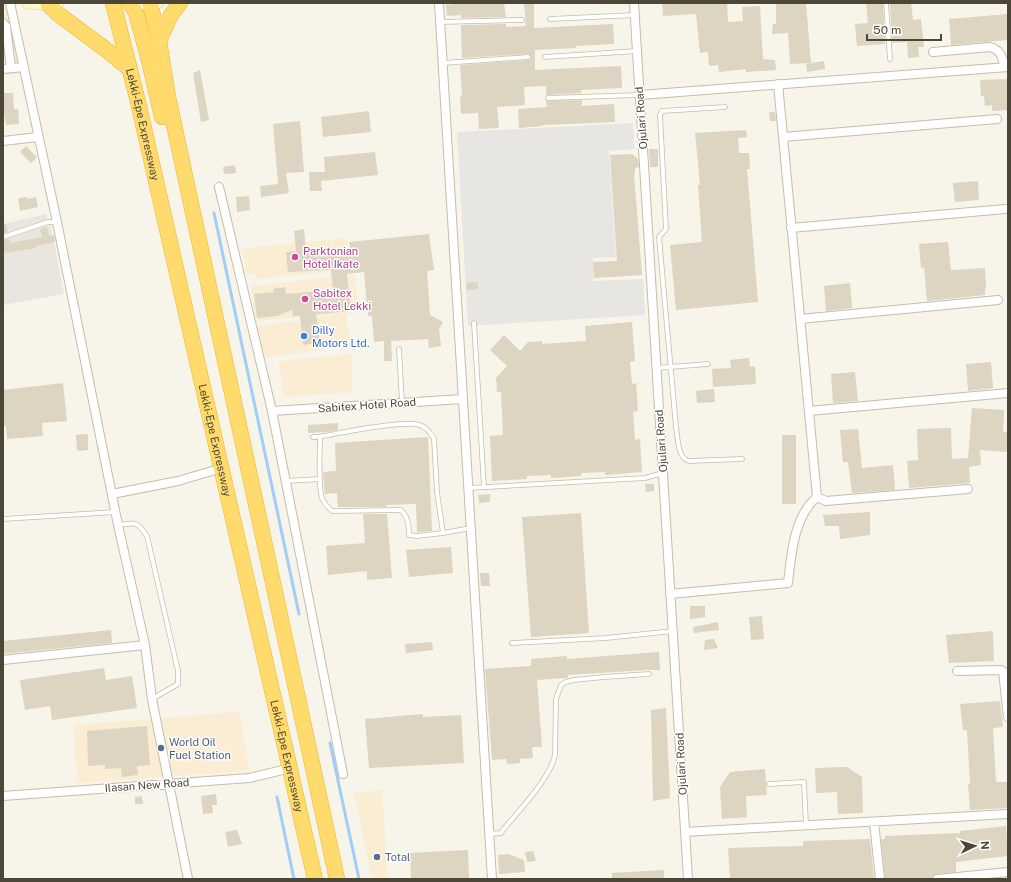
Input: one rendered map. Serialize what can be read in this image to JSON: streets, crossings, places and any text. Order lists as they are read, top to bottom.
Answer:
{
  "streets": {
    "highway": ["Lekki-Epe Expressway"],
    "street": ["Ojulari Road", "Sabitex Hotel Road", "Ilasan New Road"]
  },
  "crossings": [
    ["Lekki-Epe Expressway", "Ilasan New Road"]
  ],
  "places": [
    "Parktonian Hotel Ikate",
    "Sabitex Hotel Lekki",
    "Dilly Motors Ltd.",
    "World Oil Fuel Station",
    "Total"
  ],
  "scale_bar": "50 m",
  "north": "right"
}
